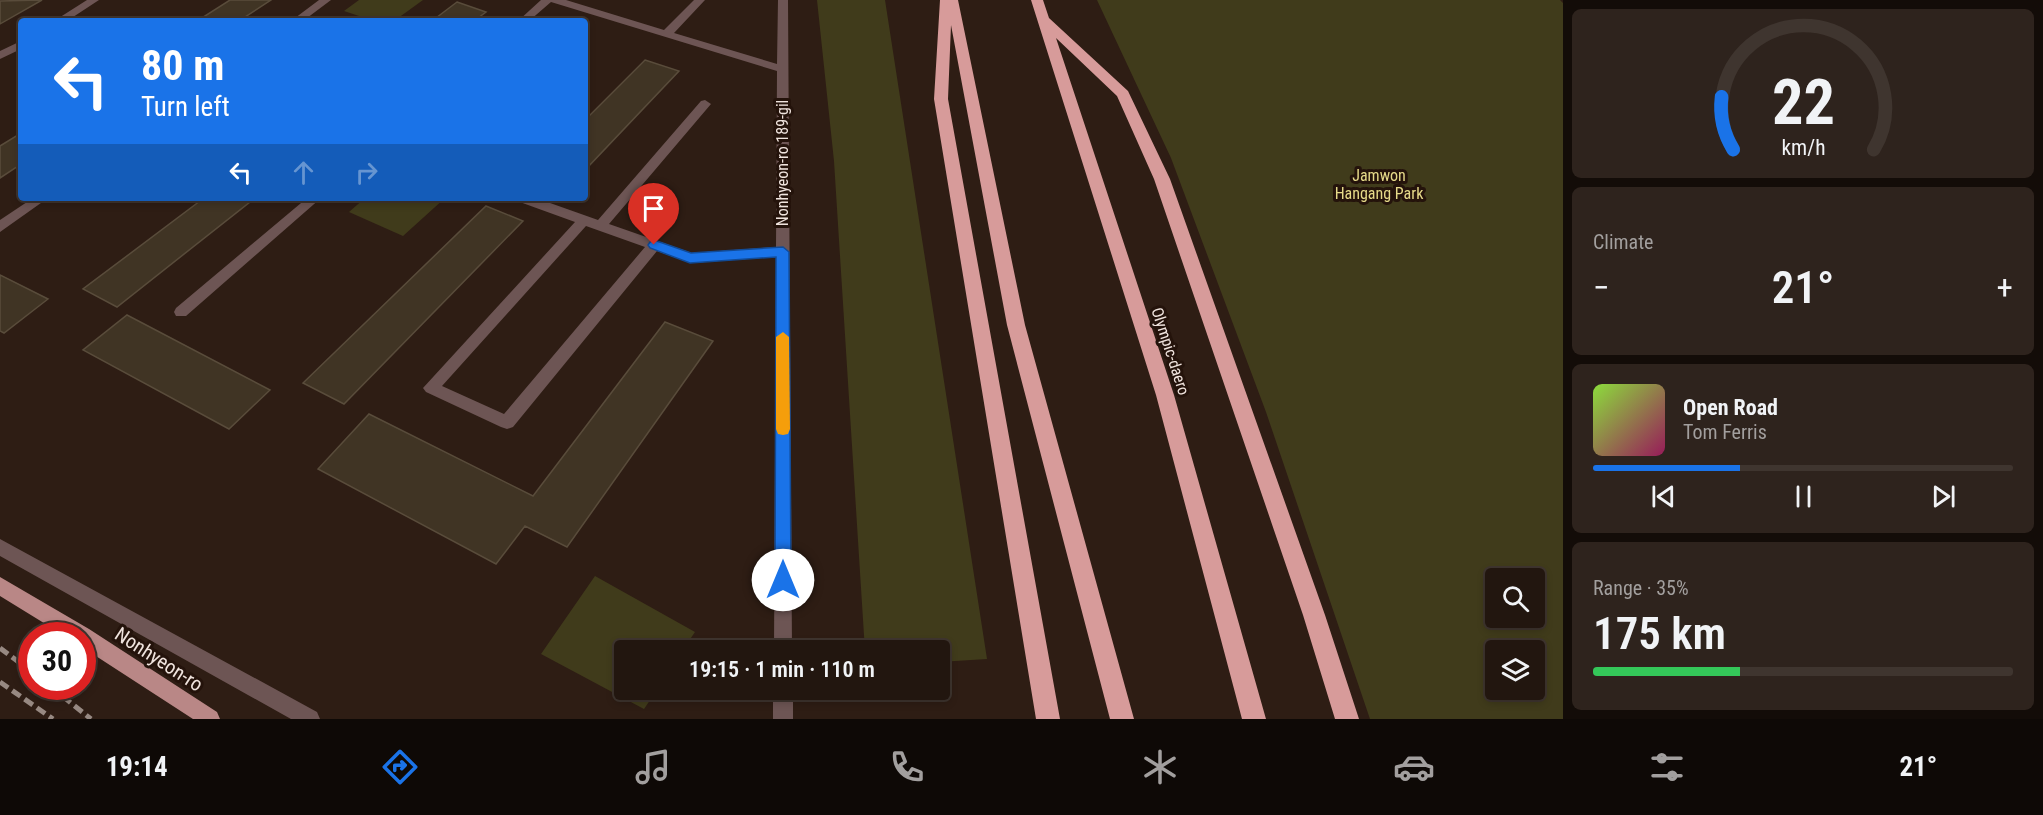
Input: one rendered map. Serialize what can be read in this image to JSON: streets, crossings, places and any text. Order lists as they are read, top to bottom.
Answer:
{
  "streets": {
    "highway": ["Olympic-daero"],
    "main road": ["Nonhyeon-ro"],
    "street": ["Nonhyeon-ro 189-gil"]
  },
  "parks": ["Jamwon Hangang Park"],
  "page": {
    "turn": ["80 m", "Turn left"],
    "tile": [
      "Climate",
      ["Range · 35%", "175 km"]
    ],
    "heat": ["−", "21°", "+"],
    "song": ["Open Road", "Tom Ferris"],
    "limit": "30",
    "trip": "19:15 · 1 min · 110 m",
    "tabs": ["19:14", "21°"],
    "gauge": ["22", "km/h"]
  }
}
